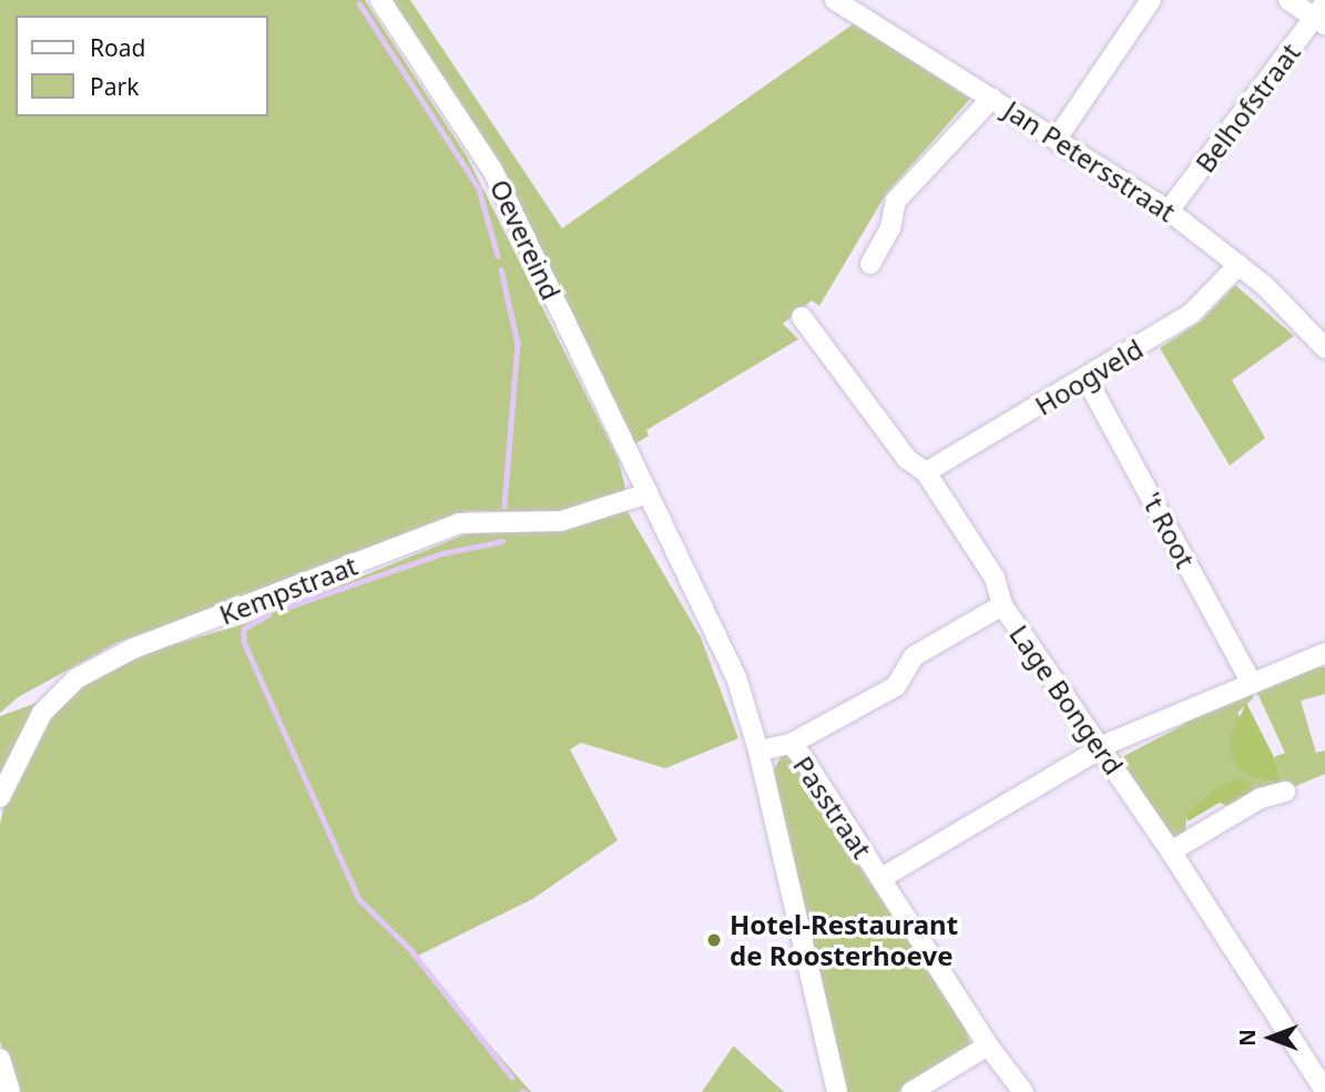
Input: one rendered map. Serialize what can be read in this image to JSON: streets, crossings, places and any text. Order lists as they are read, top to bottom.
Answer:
{
  "streets": {
    "street": [
      "Belhofstraat",
      "Jan Petersstraat",
      "Oevereind",
      "Hoogveld",
      "'t Root",
      "Kempstraat",
      "Lage Bongerd",
      "Passtraat"
    ]
  },
  "crossings": [
    ["Belhofstraat", "Jan Petersstraat"],
    ["Jan Petersstraat", "Hoogveld"],
    ["Oevereind", "Kempstraat"],
    ["Oevereind", "Passtraat"],
    ["Hoogveld", "'t Root"],
    ["Hoogveld", "Lage Bongerd"],
    ["Kempstraat", "Passtraat"]
  ],
  "places": ["Hotel-Restaurant de Roosterhoeve"],
  "legend": ["Road", "Park"],
  "north": "left"
}
